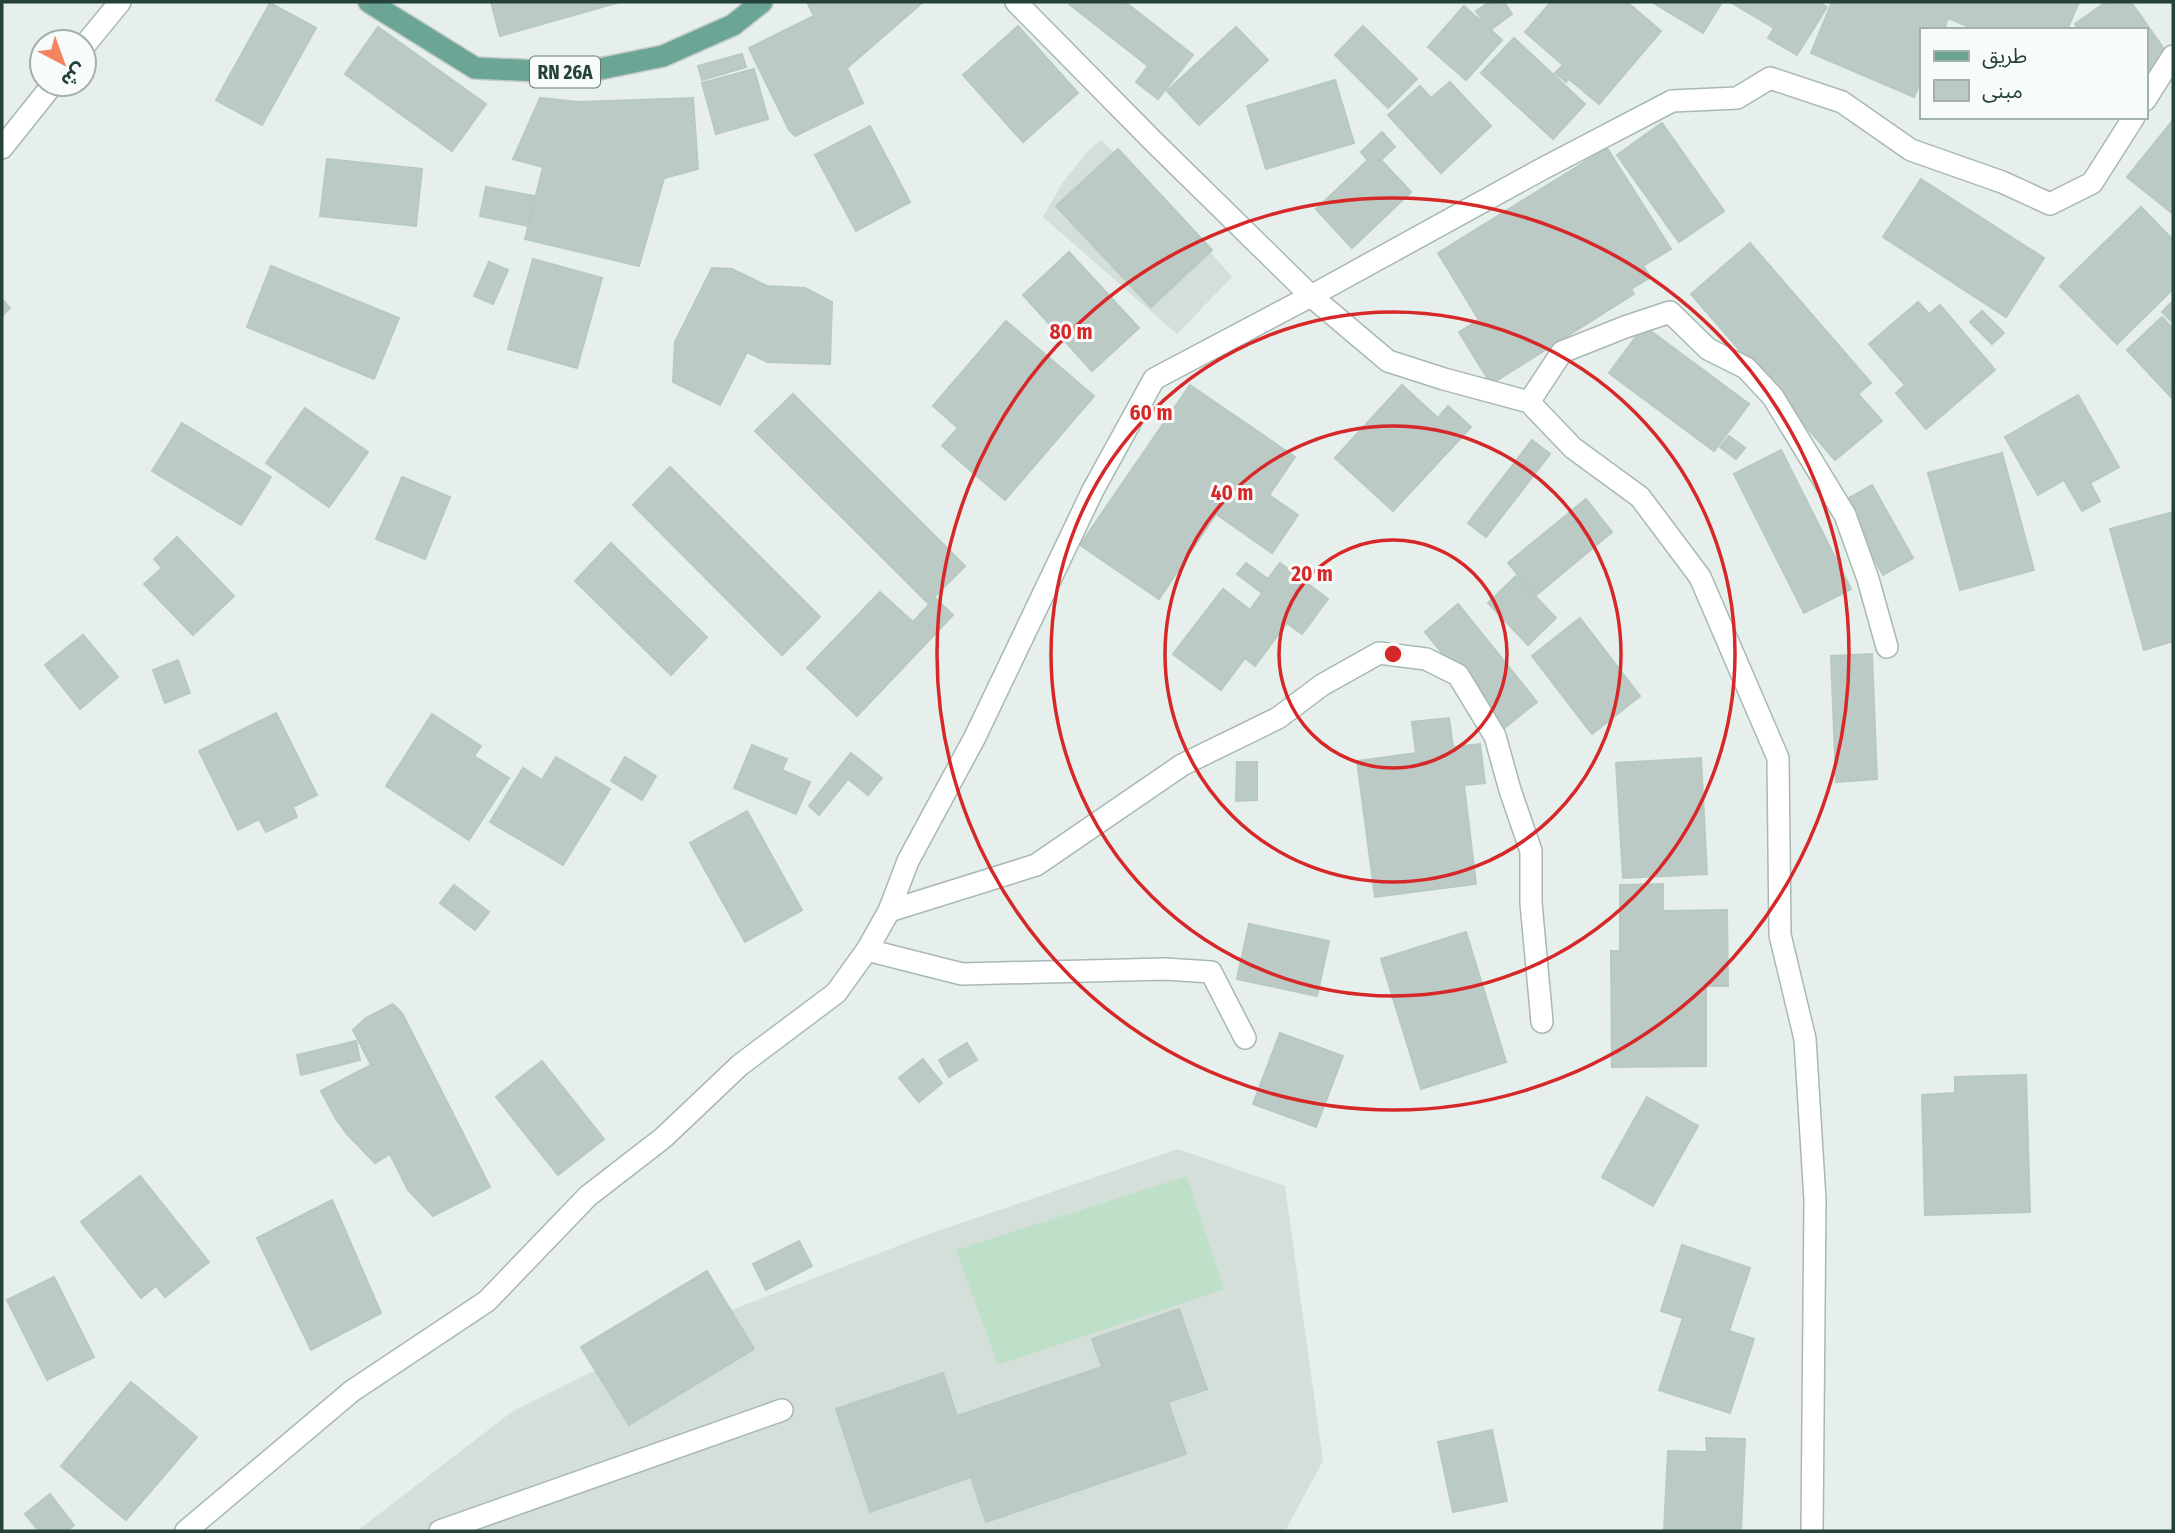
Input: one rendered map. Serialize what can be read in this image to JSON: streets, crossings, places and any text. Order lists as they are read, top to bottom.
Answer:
{
  "streets": {
    "main road": ["RN 26A"]
  },
  "legend": ["طريق", "مبنى"],
  "north": "bottom right",
  "rings": [
    "80 m",
    "60 m",
    "40 m",
    "20 m"
  ]
}
